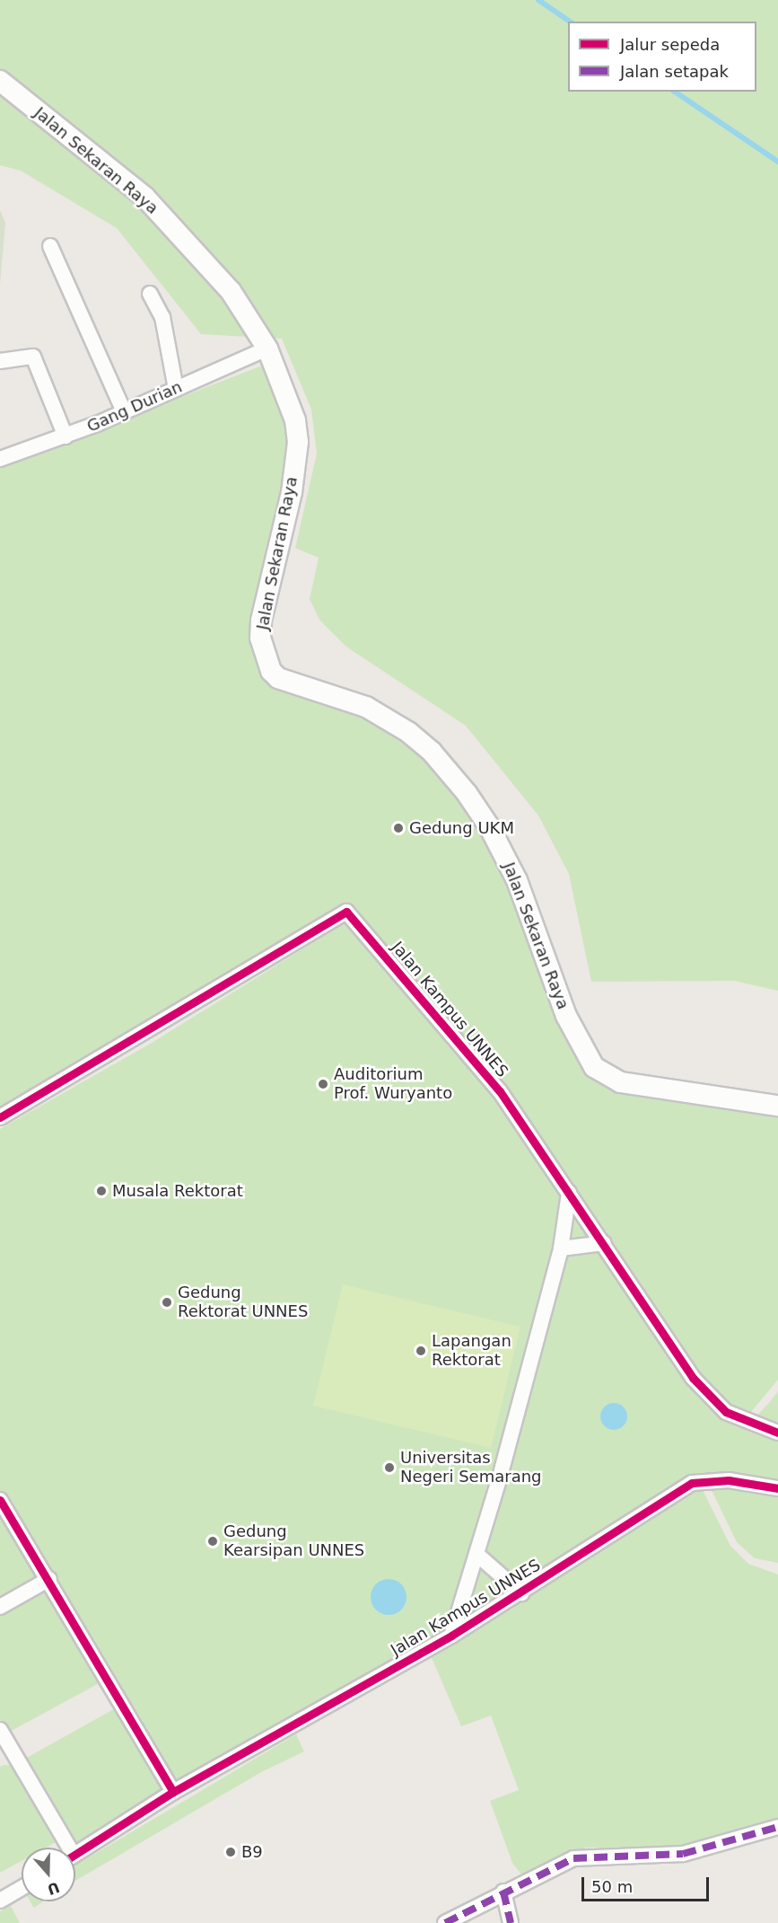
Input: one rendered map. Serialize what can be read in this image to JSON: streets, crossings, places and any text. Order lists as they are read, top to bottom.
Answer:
{
  "streets": {
    "main road": ["Jalan Sekaran Raya"],
    "street": ["Gang Durian", "Jalan Kampus UNNES"]
  },
  "crossings": [
    ["Jalan Sekaran Raya", "Gang Durian"]
  ],
  "places": [
    "Gedung UKM",
    "Auditorium Prof. Wuryanto",
    "Musala Rektorat",
    "Gedung Rektorat UNNES",
    "Lapangan Rektorat",
    "Universitas Negeri Semarang",
    "Gedung Kearsipan UNNES",
    "B9"
  ],
  "legend": ["Jalur sepeda", "Jalan setapak"],
  "scale_bar": "50 m",
  "north": "bottom"
}
